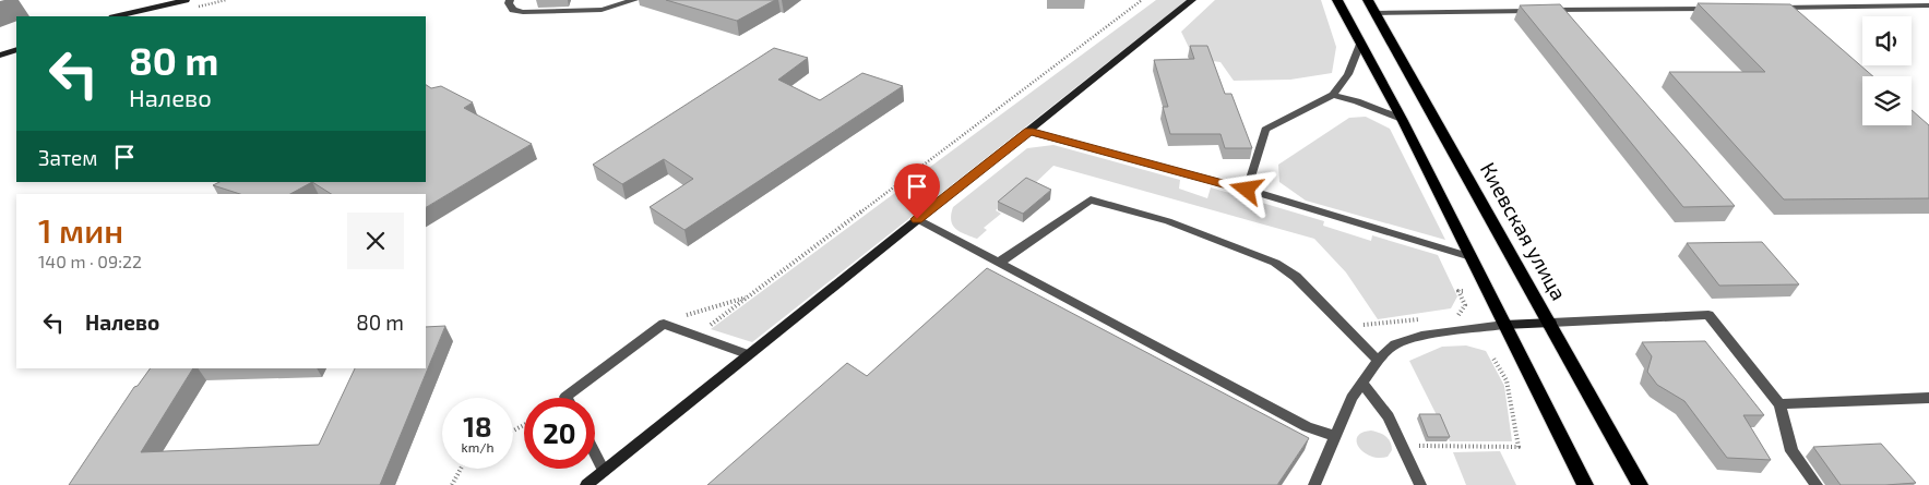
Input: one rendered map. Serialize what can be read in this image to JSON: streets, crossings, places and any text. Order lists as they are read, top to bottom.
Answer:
{
  "streets": {
    "main road": ["Киевская улица"]
  },
  "page": {
    "turn": ["80 m", "Налево"],
    "then": "Затем",
    "heading": ["1 мин", "140 m · 09:22"],
    "list": [
      {
        "name": "Налево",
        "value": "80 m"
      }
    ],
    "speed": "18 km/h",
    "limit": "20"
  }
}
